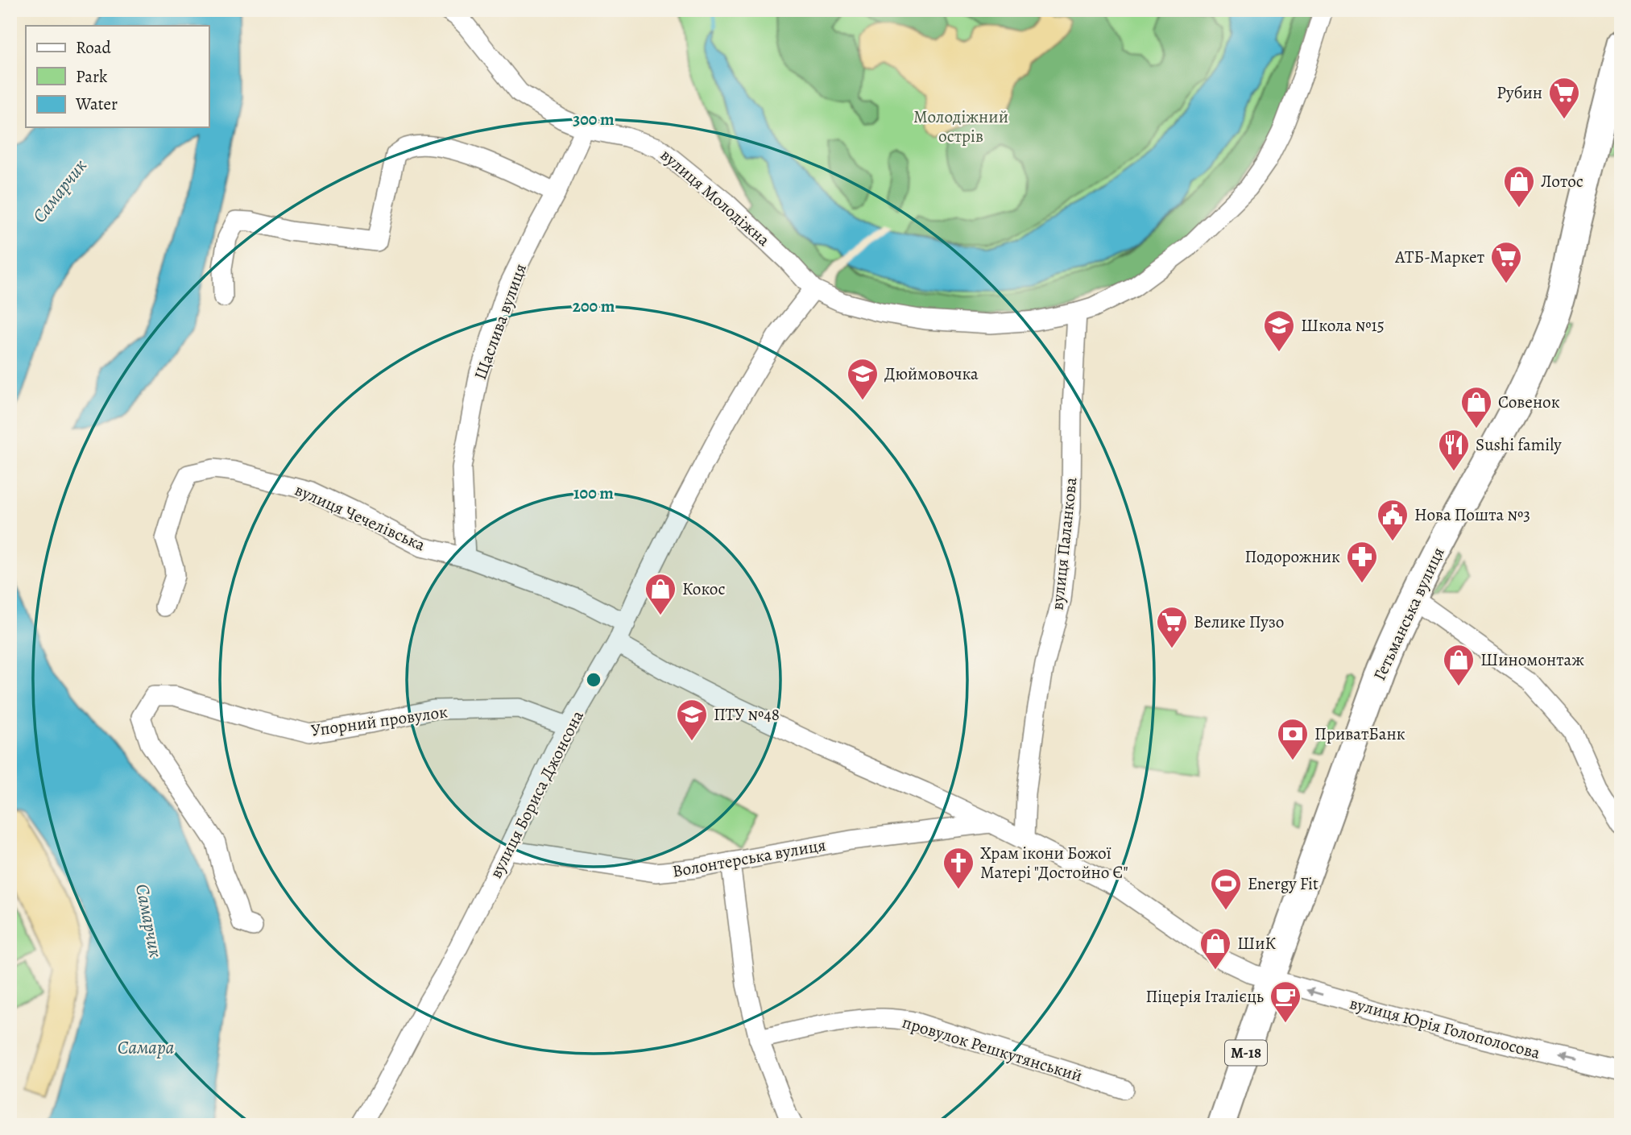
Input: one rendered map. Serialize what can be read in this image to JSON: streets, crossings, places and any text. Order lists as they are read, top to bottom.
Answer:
{
  "streets": {
    "highway": ["Гетьманська вулиця", "М-18"],
    "street": [
      "вулиця Молодіжна",
      "Щаслива вулиця",
      "вулиця Чечелівська",
      "вулиця Паланкова",
      "Упорний провулок",
      "вулиця Бориса Джонсона",
      "Волонтерська вулиця",
      "вулиця Юрія Голополосова",
      "провулок Решкутянський"
    ]
  },
  "crossings": [
    ["вулиця Молодіжна", "Щаслива вулиця"],
    ["вулиця Молодіжна", "вулиця Бориса Джонсона"],
    ["Щаслива вулиця", "вулиця Чечелівська"],
    ["вулиця Чечелівська", "вулиця Бориса Джонсона"],
    ["Гетьманська вулиця", "вулиця Юрія Голополосова"],
    ["Упорний провулок", "вулиця Бориса Джонсона"],
    ["вулиця Бориса Джонсона", "Волонтерська вулиця"]
  ],
  "one_way": ["вулиця Юрія Голополосова"],
  "water": ["Самарчик", "Самара"],
  "parks": ["Молодіжний острів"],
  "places": {
    "supermarket": ["Рубин", "АТБ-Маркет", "Велике Пузо"],
    "shop": [
      "Лотос",
      "Совенок",
      "Кокос",
      "Шиномонтаж",
      "ШиК"
    ],
    "school or university": ["Школа №15", "Дюймовочка", "ПТУ №48"],
    "restaurant": ["Sushi family"],
    "public building": ["Нова Пошта №3"],
    "pharmacy": ["Подорожник"],
    "bank": ["ПриватБанк"],
    "church": ["Храм ікони Божої Матері \"Достойно Є\""],
    "sports": ["Energy Fit"],
    "cafe": ["Піцерія Італієць"]
  },
  "legend": ["Road", "Park", "Water"],
  "rings": ["300 m", "200 m", "100 m"]
}
